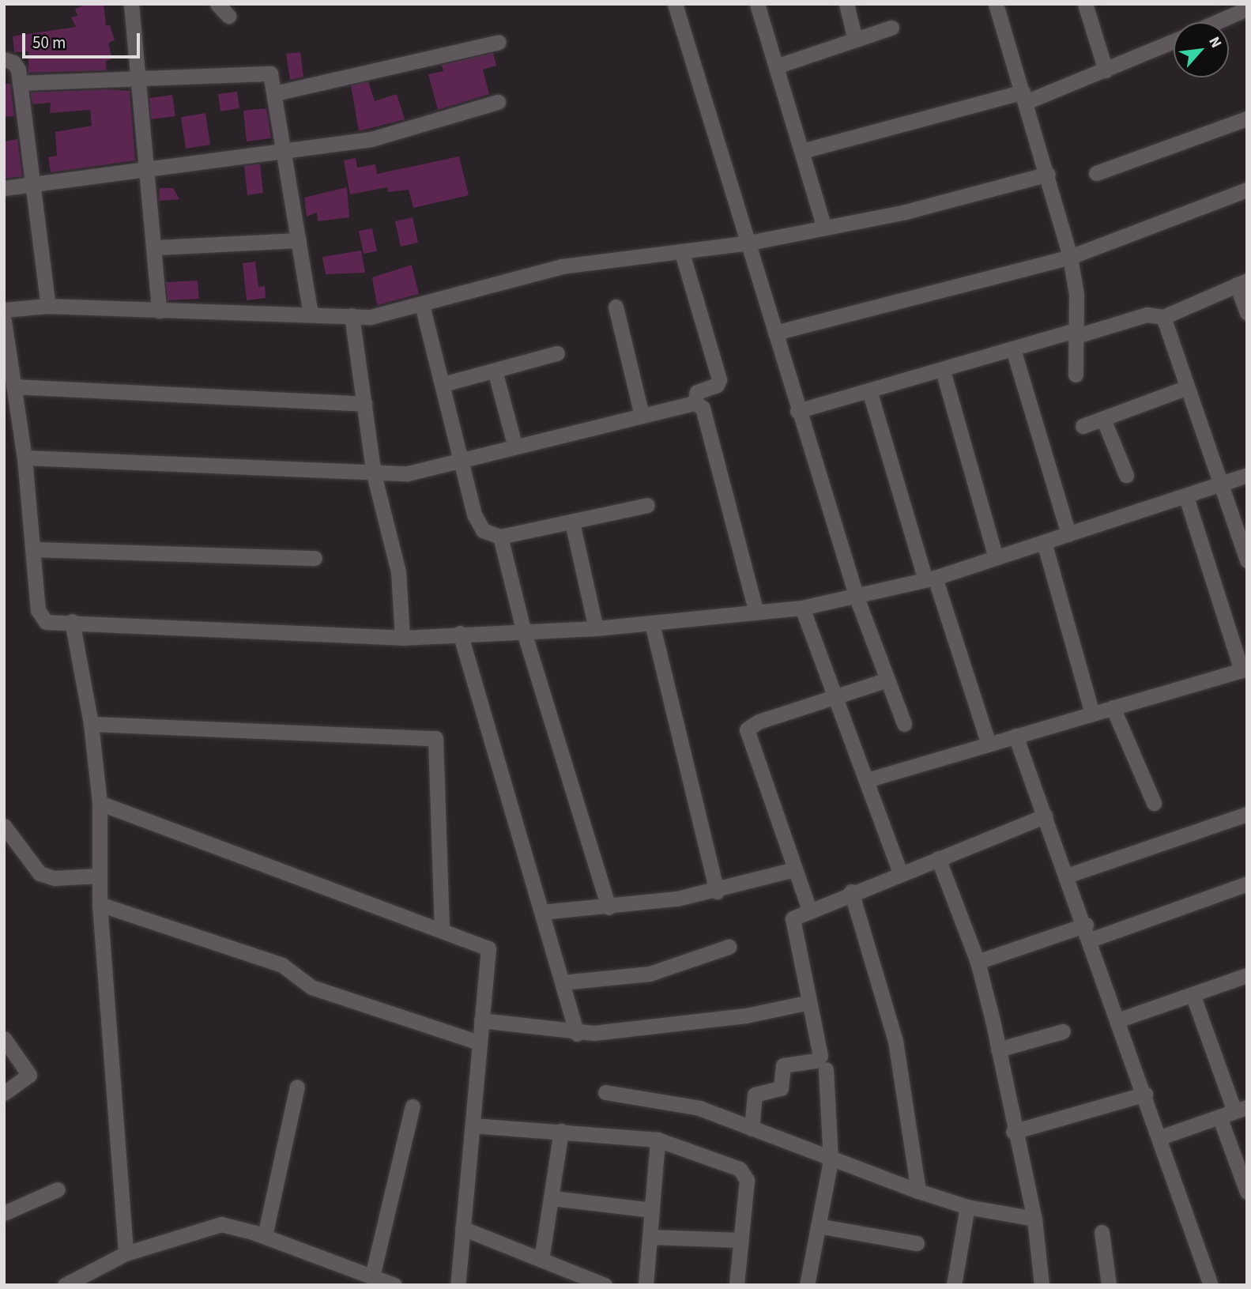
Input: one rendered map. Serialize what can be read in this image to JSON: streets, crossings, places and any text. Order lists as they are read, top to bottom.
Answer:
{
  "scale_bar": "50 m",
  "north": "top right"
}
